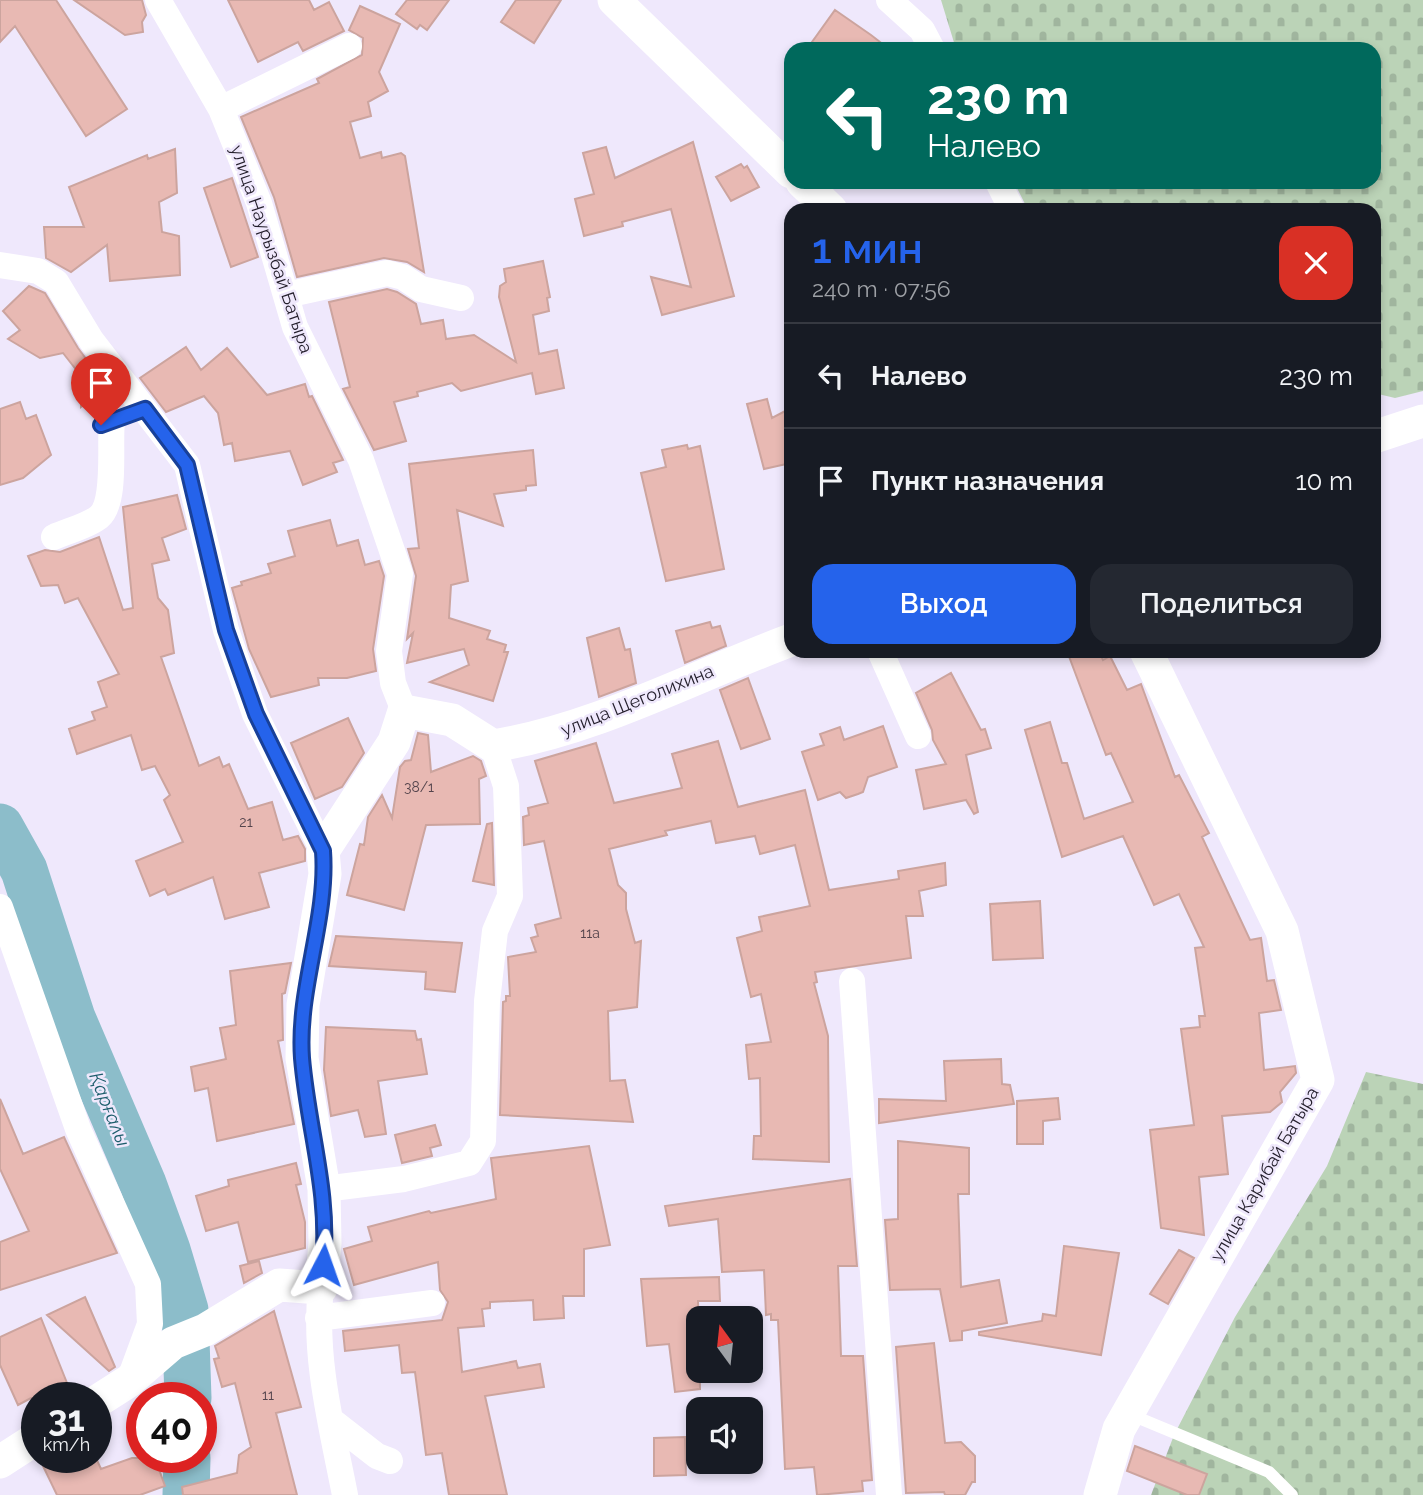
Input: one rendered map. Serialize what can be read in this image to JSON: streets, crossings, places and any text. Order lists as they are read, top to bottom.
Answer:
{
  "streets": {
    "street": ["улица Наурызбай Батыра", "улица Щеголихина", "улица Карибай Батыра"]
  },
  "water": ["Қарғалы"],
  "house_numbers": [
    "38/1",
    "21",
    "11а",
    "11"
  ],
  "north": "top",
  "page": {
    "turn": ["230 m", "Налево"],
    "heading": ["1 мин", "240 m · 07:56"],
    "list": [
      {
        "name": "Налево",
        "value": "230 m"
      },
      {
        "name": "Пункт назначения",
        "value": "10 m"
      }
    ],
    "buttons": ["Выход", "Поделиться"],
    "speed": "31 km/h",
    "limit": "40"
  }
}
